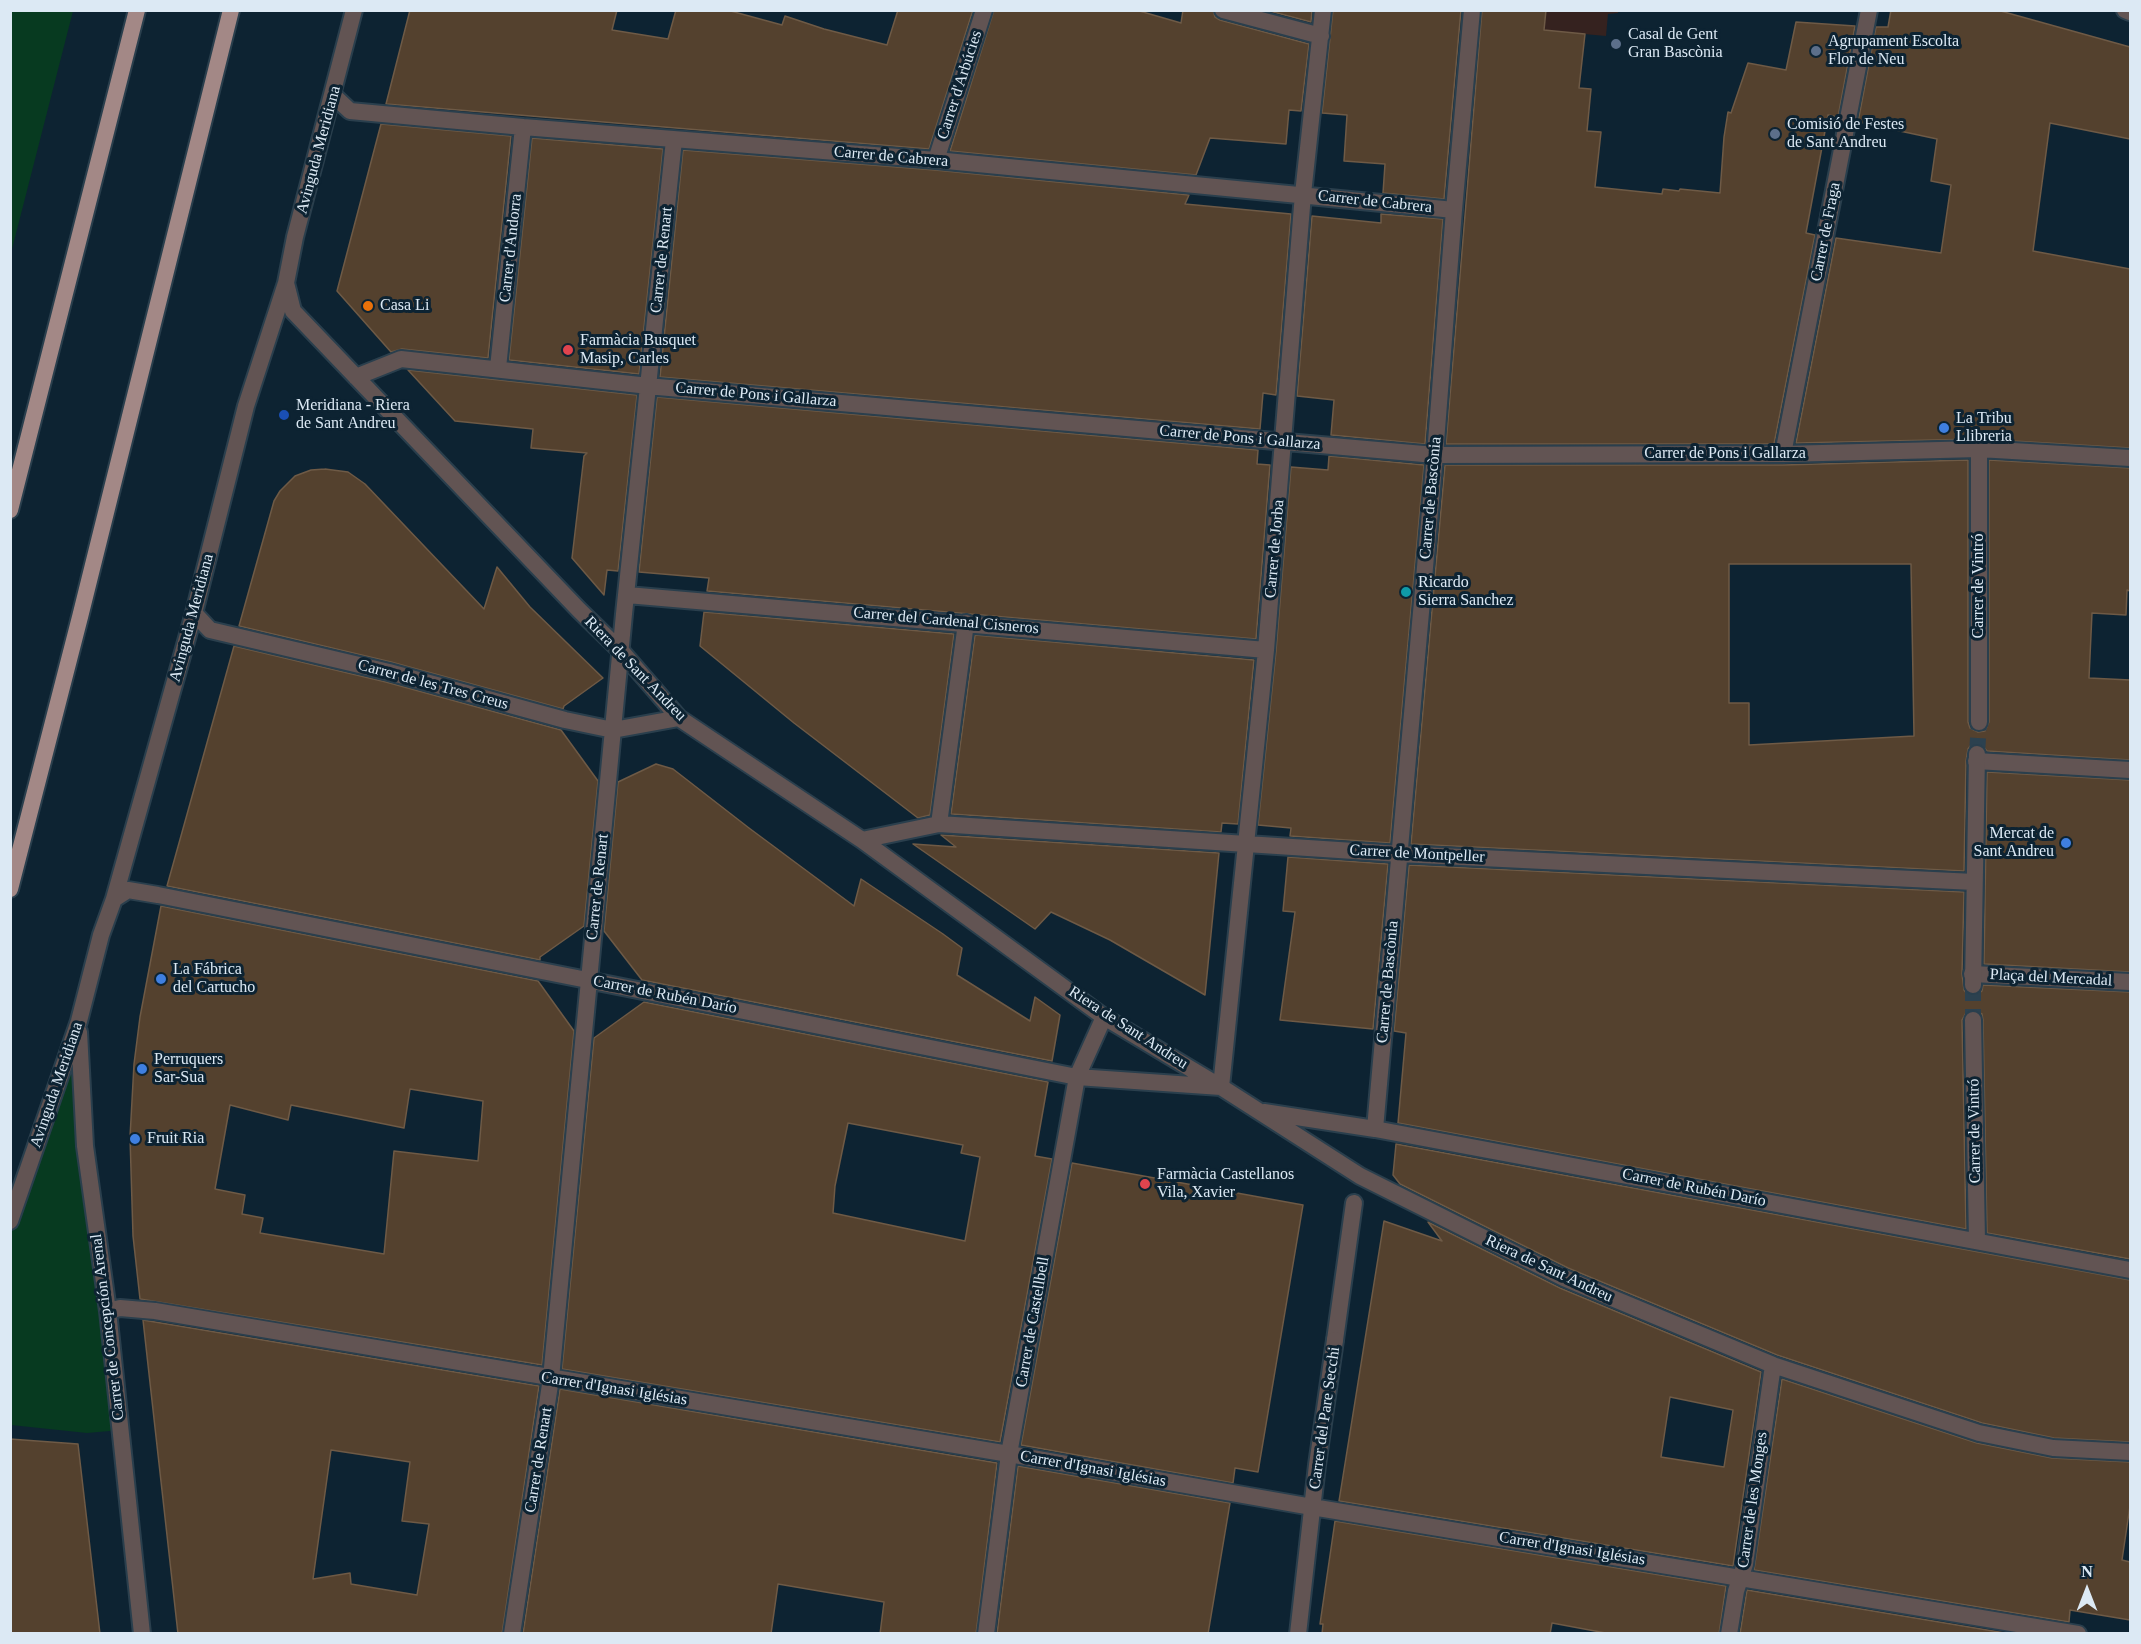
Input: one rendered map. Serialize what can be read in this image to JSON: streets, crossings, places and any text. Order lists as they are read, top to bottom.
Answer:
{
  "streets": {
    "street": [
      "Carrer d'Arbúcies",
      "Avinguda Meridiana",
      "Carrer de Cabrera",
      "Carrer de Fraga",
      "Carrer d'Andorra",
      "Carrer de Renart",
      "Carrer de Pons i Gallarza",
      "Carrer de Bascònia",
      "Carrer de Jorba",
      "Carrer de Vintró",
      "Carrer del Cardenal Cisneros",
      "Riera de Sant Andreu",
      "Carrer de les Tres Creus",
      "Carrer de Montpeller",
      "Plaça del Mercadal",
      "Carrer de Rubén Darío",
      "Carrer de Castellbell",
      "Carrer de Concepción Arenal",
      "Carrer d'Ignasi Iglésias",
      "Carrer del Pare Secchi",
      "Carrer de les Monges"
    ]
  },
  "crossings": [
    ["Carrer d'Arbúcies", "Carrer de Cabrera"],
    ["Avinguda Meridiana", "Carrer de Cabrera"],
    ["Avinguda Meridiana", "Riera de Sant Andreu"],
    ["Avinguda Meridiana", "Carrer de les Tres Creus"],
    ["Avinguda Meridiana", "Carrer de Rubén Darío"],
    ["Avinguda Meridiana", "Carrer de Concepción Arenal"],
    ["Carrer de Cabrera", "Carrer d'Andorra"],
    ["Carrer de Cabrera", "Carrer de Renart"],
    ["Carrer de Cabrera", "Carrer de Bascònia"],
    ["Carrer de Cabrera", "Carrer de Jorba"],
    ["Carrer de Fraga", "Carrer de Pons i Gallarza"],
    ["Carrer d'Andorra", "Carrer de Pons i Gallarza"],
    ["Carrer de Renart", "Carrer de Pons i Gallarza"],
    ["Carrer de Renart", "Carrer del Cardenal Cisneros"],
    ["Carrer de Renart", "Riera de Sant Andreu"],
    ["Carrer de Renart", "Carrer de les Tres Creus"],
    ["Carrer de Renart", "Carrer de Rubén Darío"],
    ["Carrer de Renart", "Carrer d'Ignasi Iglésias"],
    ["Carrer de Pons i Gallarza", "Carrer de Bascònia"],
    ["Carrer de Pons i Gallarza", "Carrer de Jorba"],
    ["Carrer de Pons i Gallarza", "Carrer de Vintró"],
    ["Carrer de Pons i Gallarza", "Riera de Sant Andreu"],
    ["Carrer de Bascònia", "Carrer de Montpeller"],
    ["Carrer de Bascònia", "Carrer de Rubén Darío"],
    ["Carrer de Jorba", "Carrer del Cardenal Cisneros"],
    ["Carrer de Jorba", "Riera de Sant Andreu"],
    ["Carrer de Jorba", "Carrer de Montpeller"],
    ["Carrer de Jorba", "Carrer de Rubén Darío"],
    ["Carrer de Vintró", "Carrer de Rubén Darío"],
    ["Riera de Sant Andreu", "Carrer de les Tres Creus"],
    ["Riera de Sant Andreu", "Carrer de Montpeller"],
    ["Riera de Sant Andreu", "Carrer de Rubén Darío"],
    ["Riera de Sant Andreu", "Carrer de Castellbell"],
    ["Riera de Sant Andreu", "Carrer de les Monges"],
    ["Carrer de Montpeller", "Plaça del Mercadal"],
    ["Carrer de Rubén Darío", "Carrer de Castellbell"],
    ["Carrer de Castellbell", "Carrer d'Ignasi Iglésias"],
    ["Carrer de Concepción Arenal", "Carrer d'Ignasi Iglésias"],
    ["Carrer d'Ignasi Iglésias", "Carrer del Pare Secchi"],
    ["Carrer d'Ignasi Iglésias", "Carrer de les Monges"]
  ],
  "places": [
    "Casal de Gent Gran Bascònia",
    "Agrupament Escolta Flor de Neu",
    "Comisió de Festes de Sant Andreu",
    "Casa Li",
    "Farmàcia Busquet Masip, Carles",
    "Meridiana - Riera de Sant Andreu",
    "La Tribu Llibreria",
    "Ricardo Sierra Sanchez",
    "Mercat de Sant Andreu",
    "La Fábrica del Cartucho",
    "Perruquers Sar-Sua",
    "Fruit Ria",
    "Farmàcia Castellanos Vila, Xavier"
  ],
  "north": "top"
}
